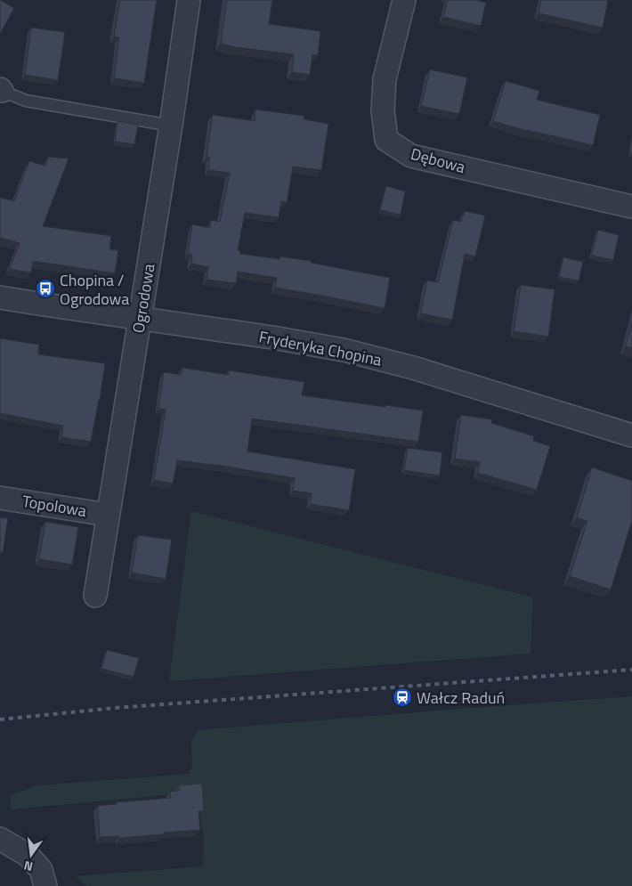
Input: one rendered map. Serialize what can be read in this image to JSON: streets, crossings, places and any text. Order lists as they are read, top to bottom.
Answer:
{
  "streets": {
    "street": [
      "Dębowa",
      "Ogrodowa",
      "Fryderyka Chopina",
      "Topolowa"
    ]
  },
  "crossings": [
    ["Ogrodowa", "Fryderyka Chopina"],
    ["Ogrodowa", "Topolowa"]
  ],
  "places": {
    "bus stop": ["Chopina / Ogrodowa"],
    "station": ["Wałcz Raduń"]
  },
  "north": "bottom"
}
